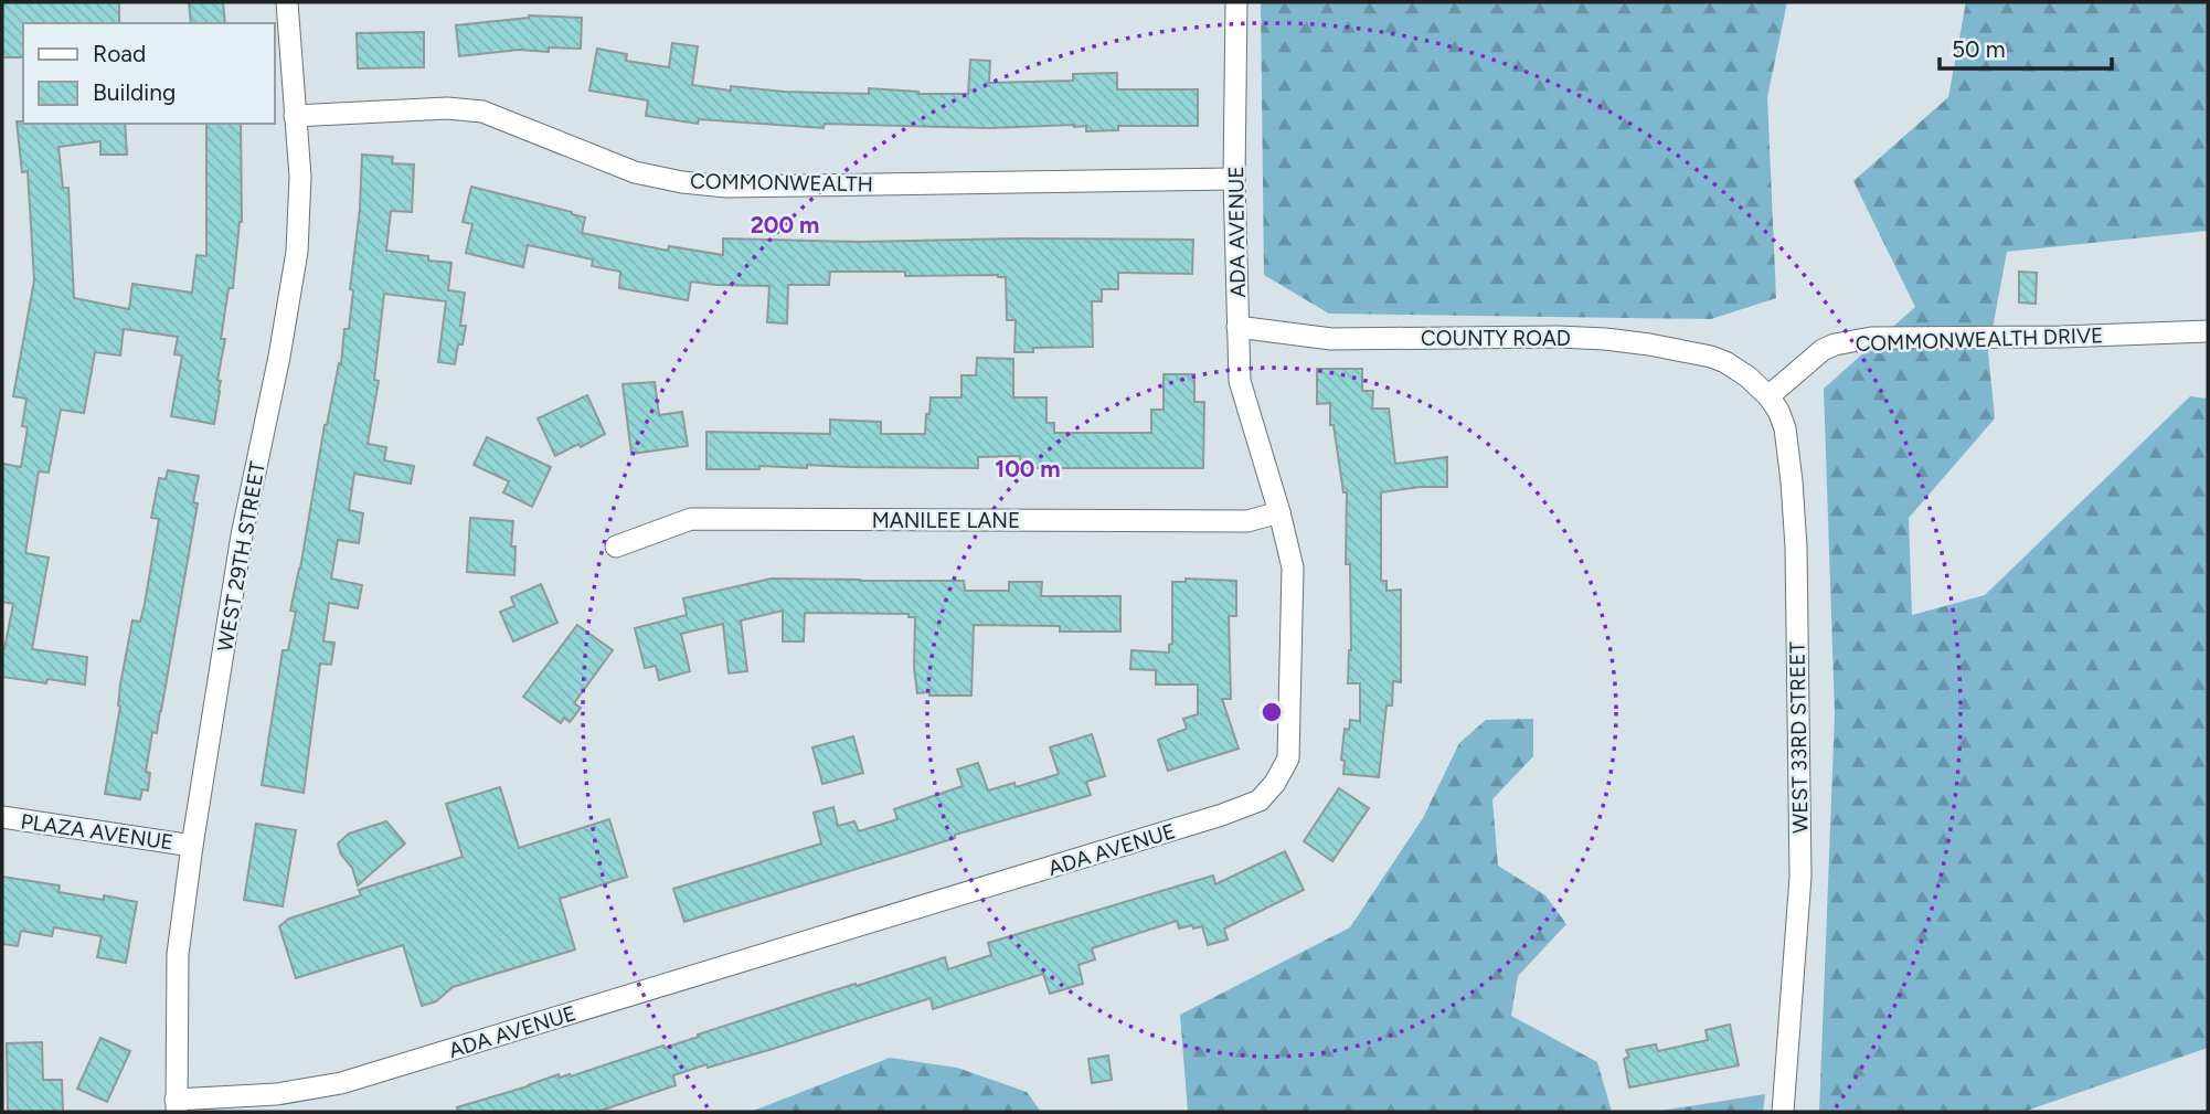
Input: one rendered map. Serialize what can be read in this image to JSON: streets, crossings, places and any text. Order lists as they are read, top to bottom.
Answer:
{
  "streets": {
    "street": [
      "COMMONWEALTH",
      "ADA AVENUE",
      "COUNTY ROAD",
      "COMMONWEALTH DRIVE",
      "MANILEE LANE",
      "WEST 29TH STREET",
      "WEST 33RD STREET",
      "PLAZA AVENUE"
    ]
  },
  "crossings": [
    ["COMMONWEALTH", "ADA AVENUE"],
    ["COMMONWEALTH", "WEST 29TH STREET"],
    ["ADA AVENUE", "COUNTY ROAD"],
    ["ADA AVENUE", "MANILEE LANE"],
    ["ADA AVENUE", "WEST 29TH STREET"],
    ["COUNTY ROAD", "WEST 33RD STREET"],
    ["COMMONWEALTH DRIVE", "WEST 33RD STREET"],
    ["WEST 29TH STREET", "PLAZA AVENUE"]
  ],
  "legend": ["Road", "Building"],
  "scale_bar": "50 m",
  "rings": ["200 m", "100 m"]
}
